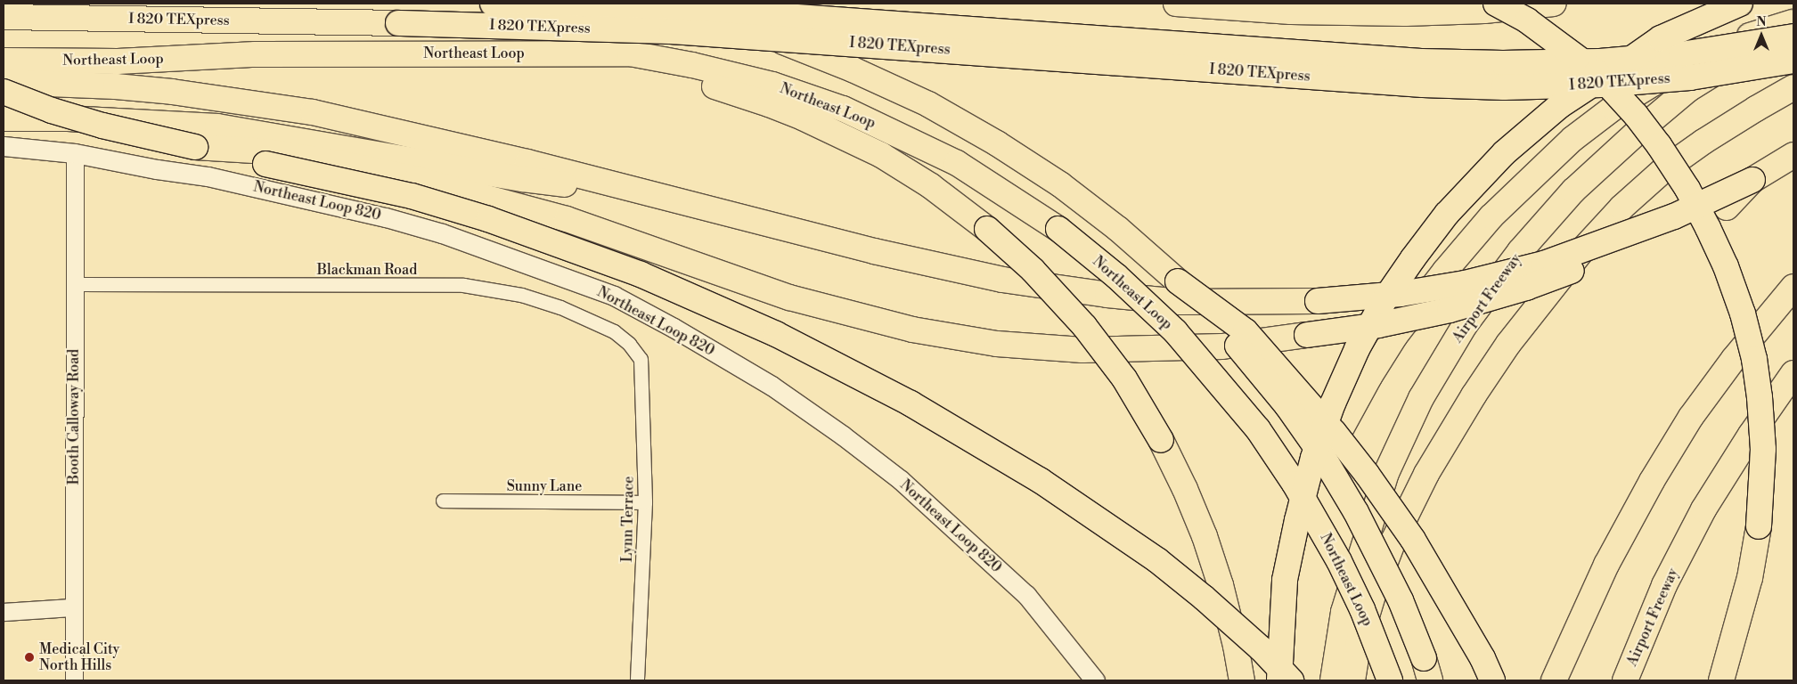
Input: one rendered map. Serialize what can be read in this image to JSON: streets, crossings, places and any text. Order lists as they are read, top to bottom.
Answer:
{
  "streets": {
    "highway": ["I 820 TEXpress", "Northeast Loop", "Airport Freeway"],
    "main road": ["Northeast Loop 820"],
    "street": [
      "Blackman Road",
      "Booth Calloway Road",
      "Sunny Lane",
      "Lynn Terrace"
    ]
  },
  "crossings": [
    ["I 820 TEXpress", "Airport Freeway"],
    ["Northeast Loop 820", "Booth Calloway Road"],
    ["Blackman Road", "Booth Calloway Road"],
    ["Blackman Road", "Lynn Terrace"],
    ["Sunny Lane", "Lynn Terrace"]
  ],
  "places": ["Medical City North Hills"],
  "north": "top"
}
